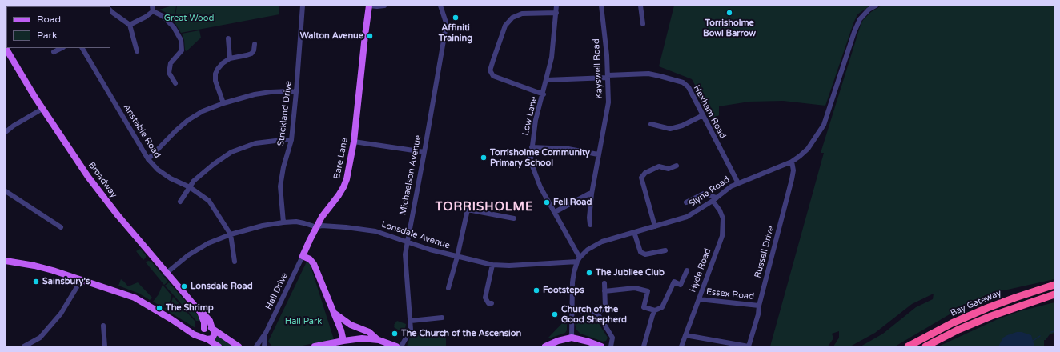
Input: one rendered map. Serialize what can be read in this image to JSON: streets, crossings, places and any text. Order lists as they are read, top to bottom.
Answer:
{
  "streets": {
    "highway": ["Bay Gateway"],
    "main road": ["Bare Lane", "Broadway"],
    "street": [
      "Kayswell Road",
      "Hexham Road",
      "Strickland Drive",
      "Low Lane",
      "Anstable Road",
      "Michaelson Avenue",
      "Slyne Road",
      "Lonsdale Avenue",
      "Russell Drive",
      "Hyde Road",
      "Hall Drive",
      "Essex Road"
    ]
  },
  "crossings": [
    ["Kayswell Road", "Hexham Road"],
    ["Hexham Road", "Low Lane"],
    ["Hexham Road", "Slyne Road"],
    ["Low Lane", "Slyne Road"],
    ["Low Lane", "Lonsdale Avenue"],
    ["Bare Lane", "Lonsdale Avenue"],
    ["Bare Lane", "Hall Drive"],
    ["Michaelson Avenue", "Lonsdale Avenue"],
    ["Slyne Road", "Lonsdale Avenue"],
    ["Slyne Road", "Russell Drive"],
    ["Slyne Road", "Hyde Road"],
    ["Russell Drive", "Essex Road"],
    ["Hyde Road", "Essex Road"]
  ],
  "districts": ["TORRISHOLME"],
  "parks": ["Great Wood", "Hall Park"],
  "places": [
    "Torrisholme Bowl Barrow",
    "Affiniti Training",
    "Walton Avenue",
    "Torrisholme Community Primary School",
    "Fell Road",
    "The Jubilee Club",
    "Sainsbury's",
    "Lonsdale Road",
    "Footsteps",
    "The Shrimp",
    "Church of the Good Shepherd",
    "The Church of the Ascension"
  ],
  "legend": ["Road", "Park"]
}
